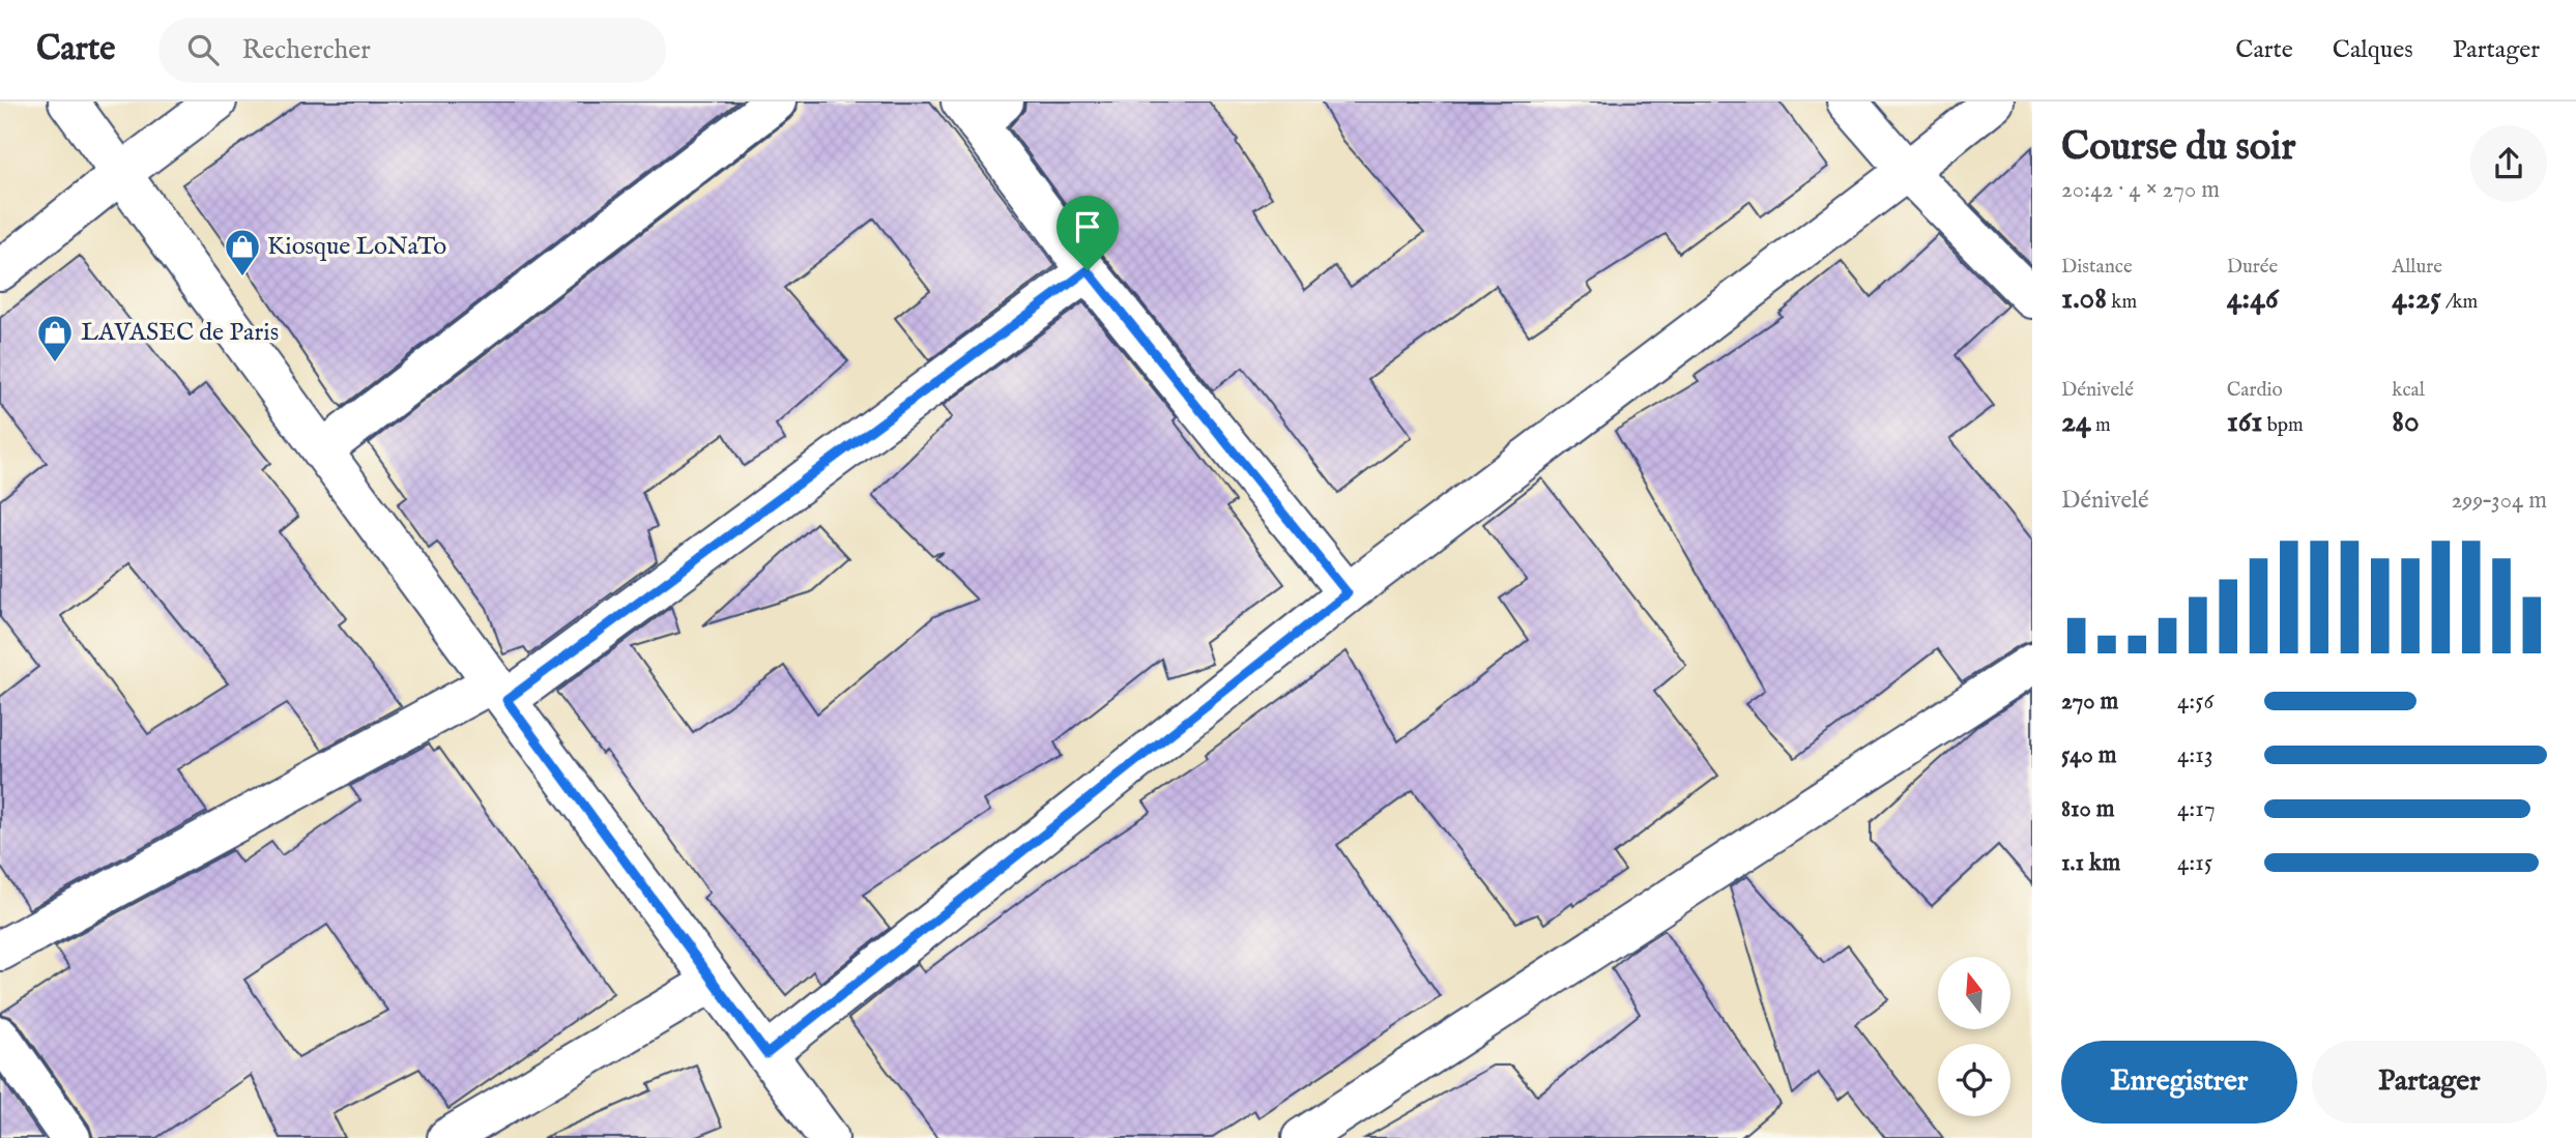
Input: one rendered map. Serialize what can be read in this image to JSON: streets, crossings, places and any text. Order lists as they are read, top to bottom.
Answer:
{
  "places": {
    "shop": ["Kiosque LoNaTo", "LAVASEC de Paris"]
  },
  "north": "top",
  "page": {
    "header": "Carte",
    "search": "Rechercher",
    "nav": ["Carte", "Calques", "Partager"],
    "heading": ["Course du soir", "20:42 · 4 × 270 m"],
    "stats": [
      ["Distance", "1.08 km"],
      ["Durée", "4:46"],
      ["Allure", "4:25 /km"],
      ["Dénivelé", "24 m"],
      ["Cardio", "161 bpm"],
      ["kcal", "80"]
    ],
    "chart": ["Dénivelé", "299–304 m"],
    "list": [
      {
        "name": "270 m",
        "note": "4:56"
      },
      {
        "name": "540 m",
        "note": "4:13"
      },
      {
        "name": "810 m",
        "note": "4:17"
      },
      {
        "name": "1.1 km",
        "note": "4:15"
      }
    ],
    "buttons": ["Enregistrer", "Partager"]
  }
}
